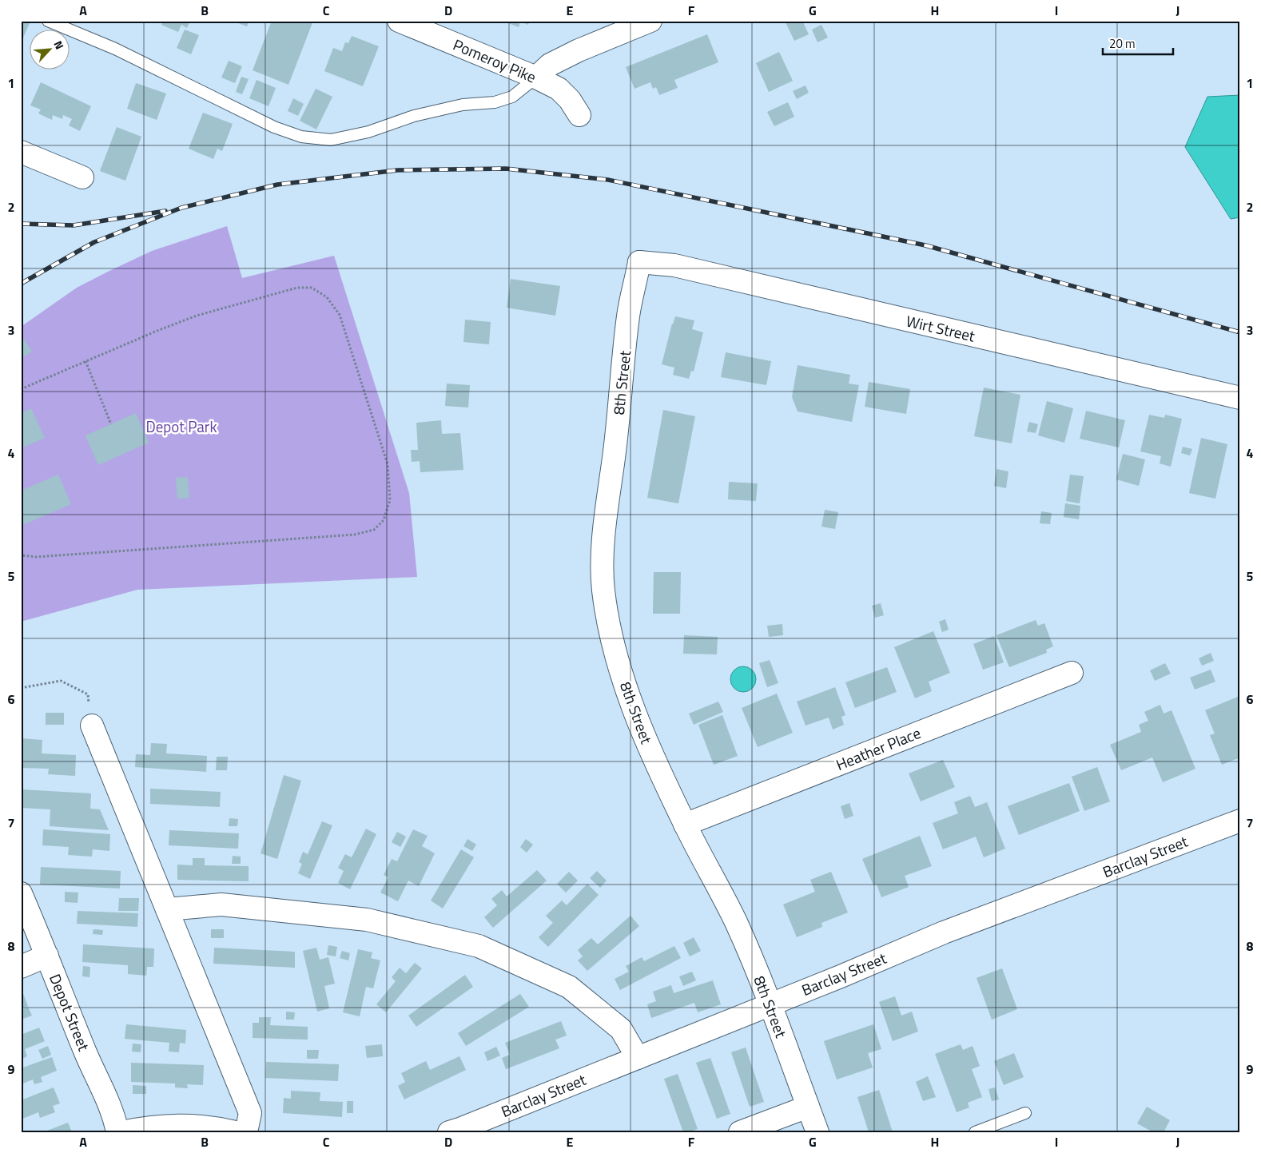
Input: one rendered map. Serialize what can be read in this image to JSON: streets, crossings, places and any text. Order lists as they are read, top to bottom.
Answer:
{
  "streets": {
    "street": [
      "Pomeroy Pike",
      "Wirt Street",
      "8th Street",
      "Heather Place",
      "Barclay Street",
      "Depot Street"
    ]
  },
  "crossings": [
    ["Wirt Street", "8th Street"],
    ["8th Street", "Heather Place"],
    ["8th Street", "Barclay Street"]
  ],
  "parks": ["Depot Park"],
  "scale_bar": "20 m",
  "north": "top right",
  "grid": {
    "columns": [
      "A",
      "B",
      "C",
      "D",
      "E",
      "F",
      "G",
      "H",
      "I",
      "J"
    ],
    "rows": [
      "1",
      "2",
      "3",
      "4",
      "5",
      "6",
      "7",
      "8",
      "9"
    ]
  }
}
